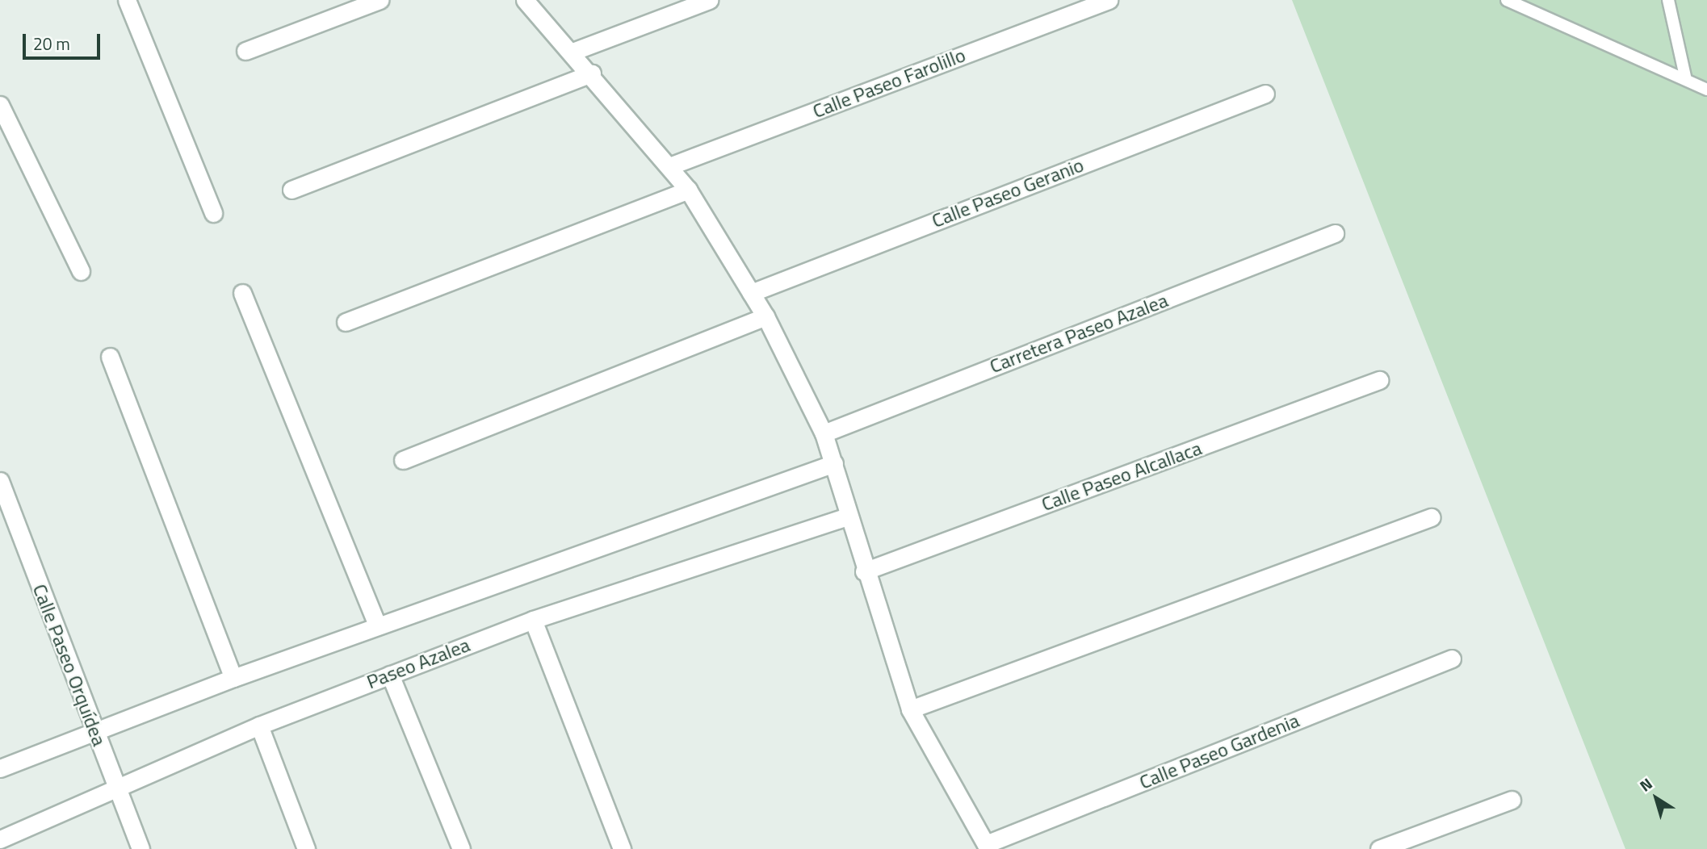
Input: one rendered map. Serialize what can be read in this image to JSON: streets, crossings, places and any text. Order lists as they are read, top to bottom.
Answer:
{
  "streets": {
    "street": [
      "Calle Paseo Farolillo",
      "Calle Paseo Geranio",
      "Carretera Paseo Azalea",
      "Calle Paseo Alcallaca",
      "Paseo Azalea",
      "Calle Paseo Orquídea",
      "Calle Paseo Gardenia"
    ]
  },
  "crossings": [
    ["Paseo Azalea", "Calle Paseo Orquídea"]
  ],
  "scale_bar": "20 m",
  "north": "top left"
}
